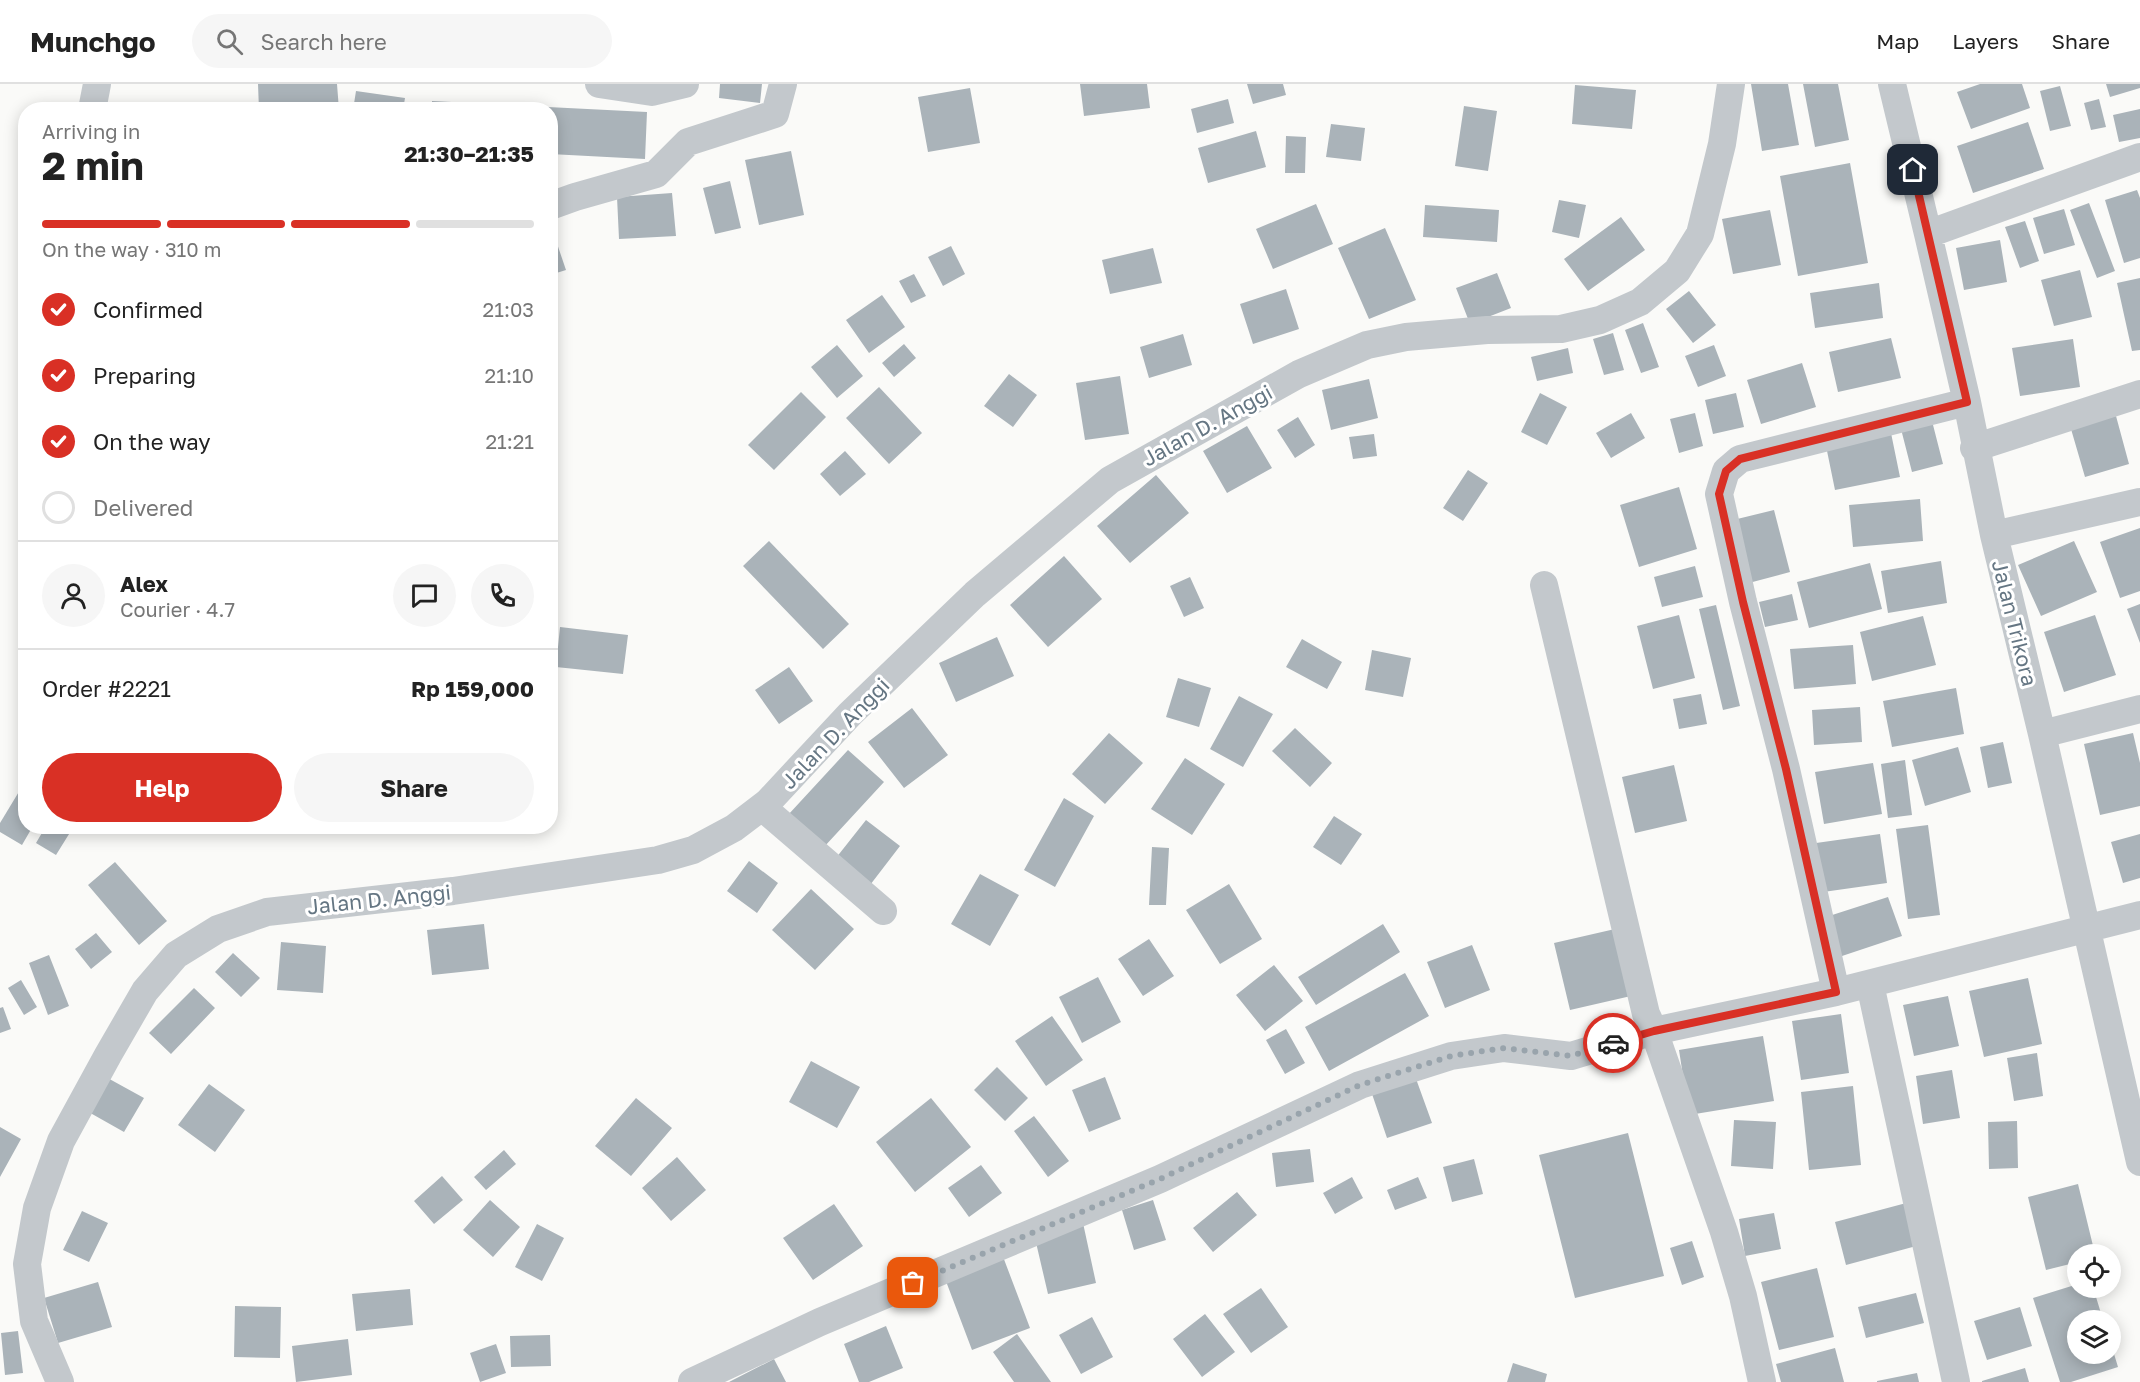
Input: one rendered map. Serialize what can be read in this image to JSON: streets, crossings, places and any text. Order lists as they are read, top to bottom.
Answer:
{
  "streets": {
    "street": ["Jalan D. Anggi", "Jalan Trikora"]
  },
  "page": {
    "header": "Munchgo",
    "search": "Search here",
    "nav": ["Map", "Layers", "Share"],
    "heading": ["2 min", "Arriving in", "21:30–21:35"],
    "panel": [
      "Alex",
      "Courier · 4.7",
      "Order #2221",
      "Rp 159,000"
    ],
    "bar": "On the way · 310 m",
    "list": [
      ["Confirmed", "21:03"],
      ["Preparing", "21:10"],
      ["On the way", "21:21"],
      "Delivered"
    ],
    "buttons": ["Help", "Share"]
  }
}
